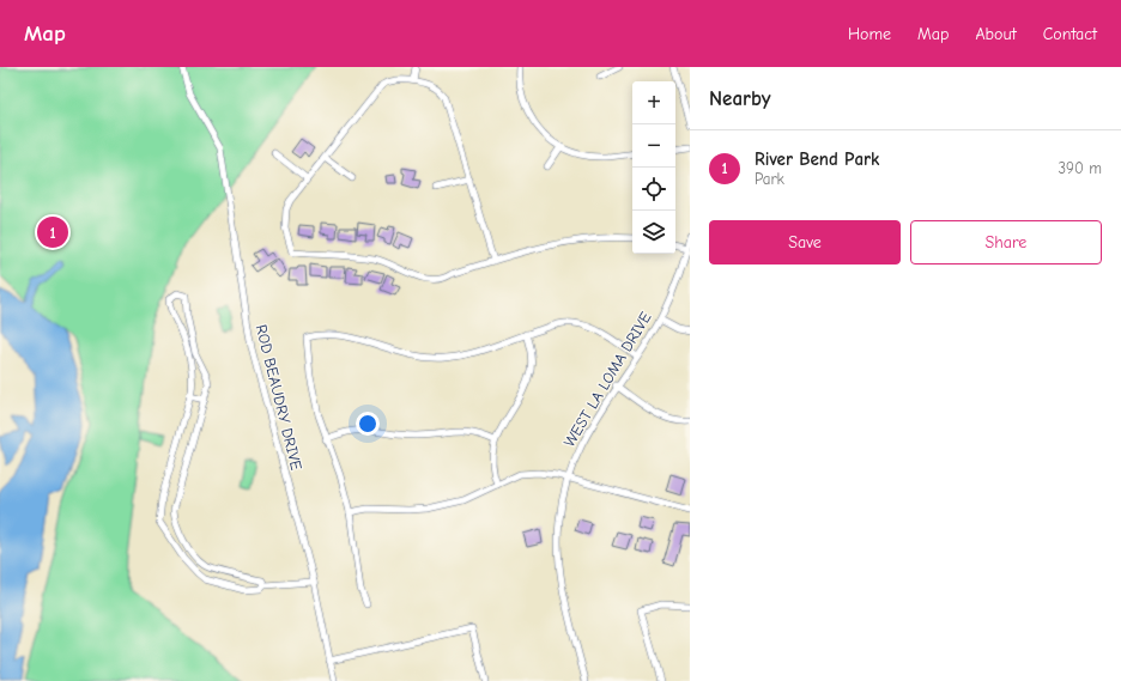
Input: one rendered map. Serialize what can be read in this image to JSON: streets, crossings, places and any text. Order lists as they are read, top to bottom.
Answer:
{
  "streets": {
    "street": ["WEST LA LOMA DRIVE", "ROD BEAUDRY DRIVE"]
  },
  "page": {
    "header": "Map",
    "nav": [
      "Home",
      "Map",
      "About",
      "Contact"
    ],
    "heading": "Nearby",
    "map_buttons": ["+", "−"],
    "list": [
      {
        "mark": "1",
        "name": "River Bend Park",
        "note": "Park",
        "value": "390 m"
      }
    ],
    "buttons": ["Save", "Share"],
    "pins": "1"
  }
}
